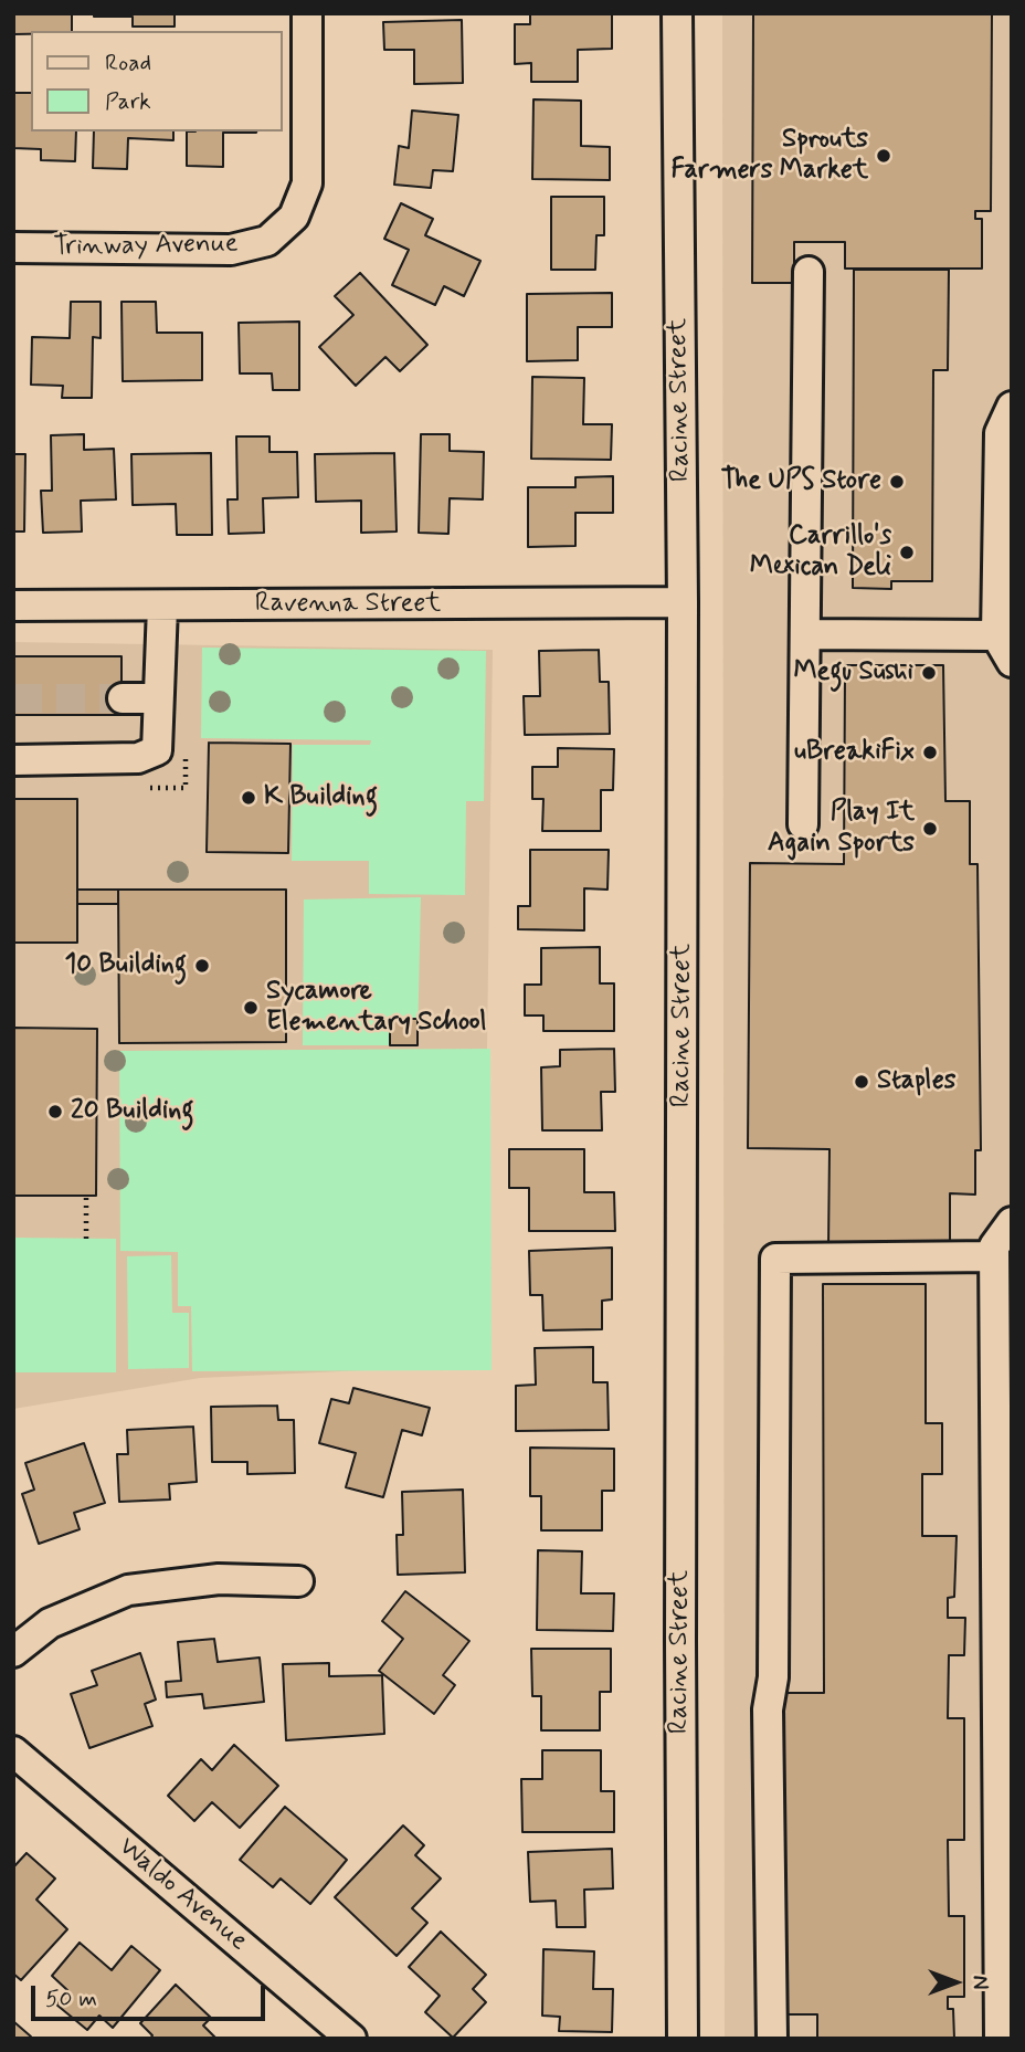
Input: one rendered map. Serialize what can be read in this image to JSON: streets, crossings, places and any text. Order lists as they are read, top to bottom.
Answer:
{
  "streets": {
    "street": [
      "Trinway Avenue",
      "Racine Street",
      "Ravenna Street",
      "Waldo Avenue"
    ]
  },
  "crossings": [
    ["Racine Street", "Ravenna Street"]
  ],
  "places": [
    "Sprouts Farmers Market",
    "The UPS Store",
    "Carrillo's Mexican Deli",
    "Megu Sushi",
    "uBreakiFix",
    "K Building",
    "Play It Again Sports",
    "10 Building",
    "Sycamore Elementary School",
    "Staples",
    "20 Building"
  ],
  "legend": ["Road", "Park"],
  "scale_bar": "50 m",
  "north": "right"
}
